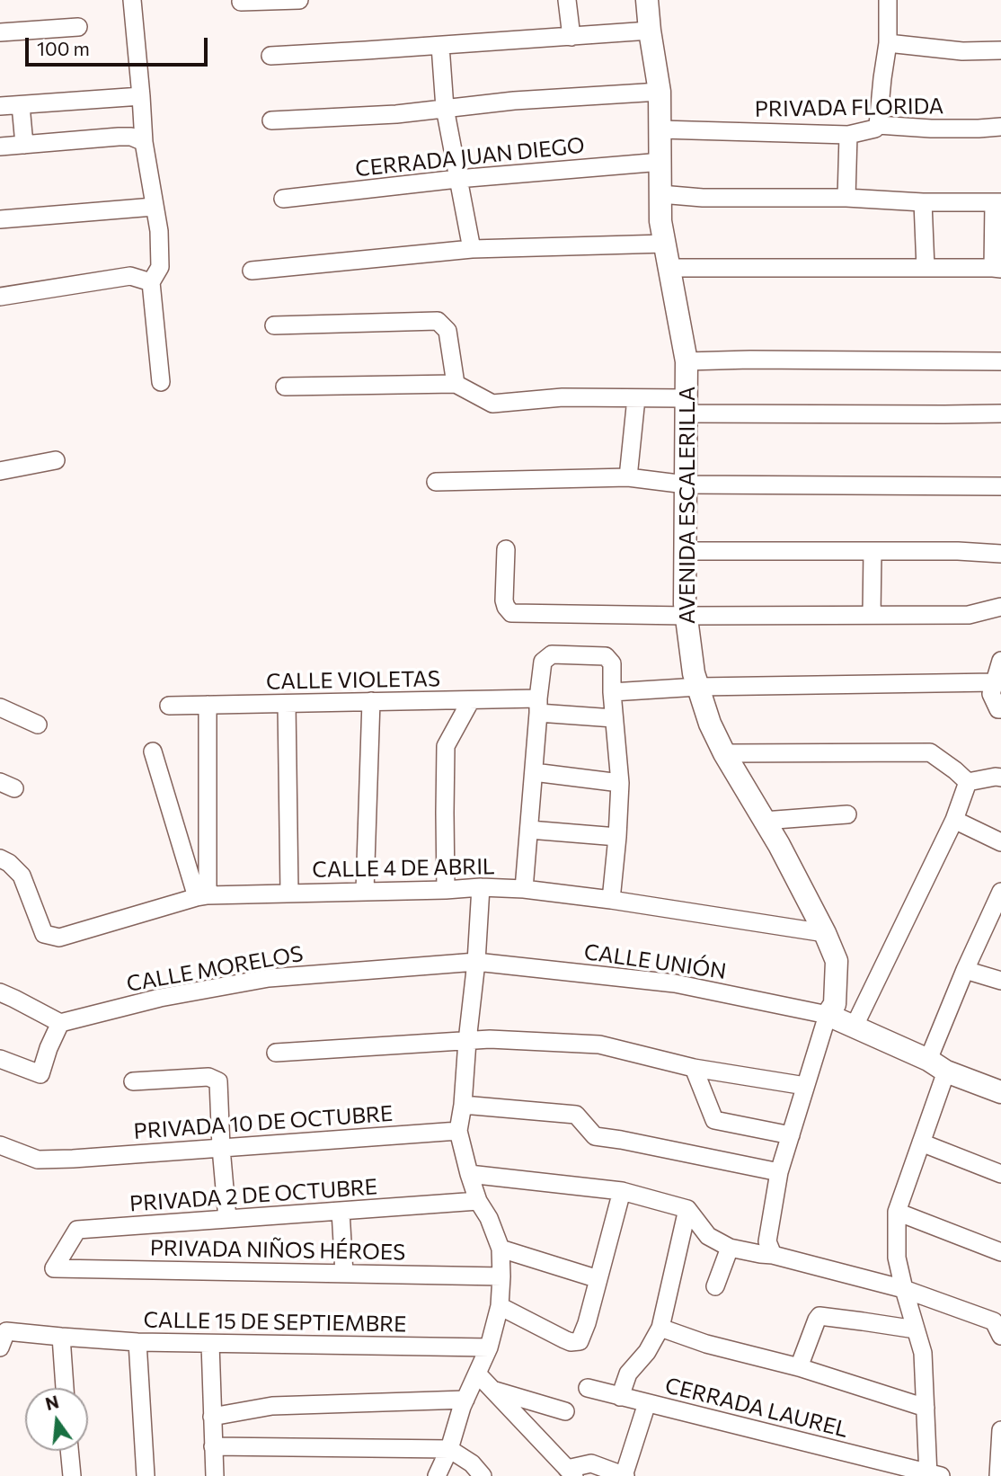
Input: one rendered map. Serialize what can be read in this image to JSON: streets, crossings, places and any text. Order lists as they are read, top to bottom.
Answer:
{
  "streets": {
    "main road": ["AVENIDA ESCALERILLA"],
    "street": [
      "PRIVADA FLORIDA",
      "CERRADA JUAN DIEGO",
      "CALLE VIOLETAS",
      "CALLE 4 DE ABRIL",
      "CALLE UNIÓN",
      "CALLE MORELOS",
      "PRIVADA 10 DE OCTUBRE",
      "PRIVADA 2 DE OCTUBRE",
      "PRIVADA NIÑOS HÉROES",
      "CALLE 15 DE SEPTIEMBRE",
      "CERRADA LAUREL"
    ]
  },
  "crossings": [
    ["PRIVADA FLORIDA", "AVENIDA ESCALERILLA"],
    ["CERRADA JUAN DIEGO", "AVENIDA ESCALERILLA"],
    ["AVENIDA ESCALERILLA", "CALLE 4 DE ABRIL"],
    ["AVENIDA ESCALERILLA", "CALLE UNIÓN"],
    ["CALLE UNIÓN", "CALLE MORELOS"],
    ["PRIVADA 2 DE OCTUBRE", "PRIVADA NIÑOS HÉROES"]
  ],
  "scale_bar": "100 m",
  "north": "top"
}
